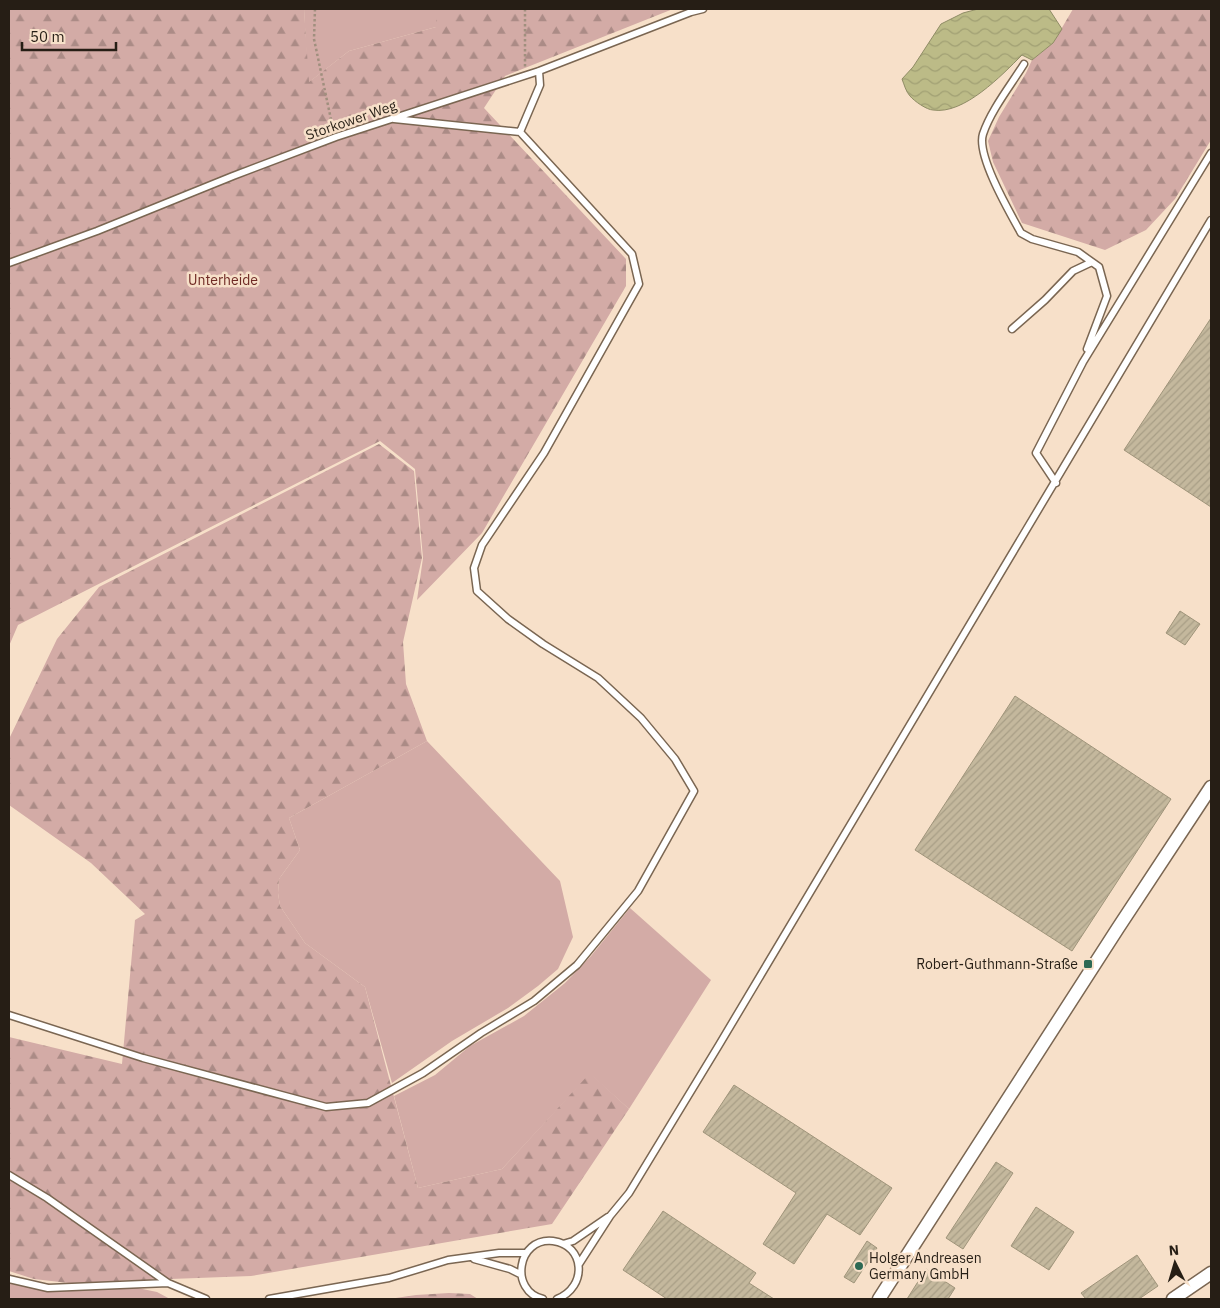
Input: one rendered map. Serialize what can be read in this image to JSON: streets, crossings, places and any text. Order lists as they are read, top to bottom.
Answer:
{
  "streets": {
    "lane": ["Storkower Weg"]
  },
  "parks": ["Unterheide"],
  "places": {
    "transit": ["Robert-Guthmann-Straße"],
    "other": ["Holger Andreasen Germany GmbH"]
  },
  "scale_bar": "50 m",
  "north": "top"
}
